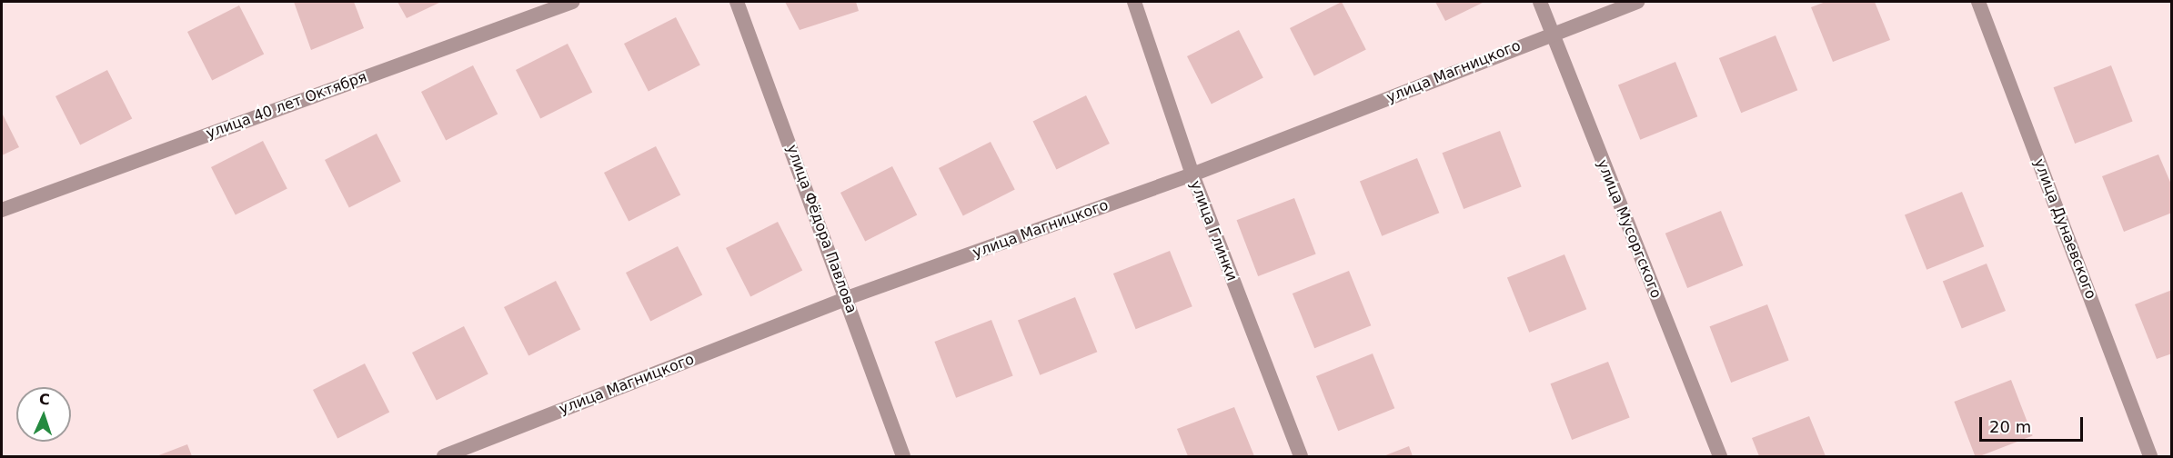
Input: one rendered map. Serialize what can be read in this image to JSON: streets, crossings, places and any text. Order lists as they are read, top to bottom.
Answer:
{
  "streets": {
    "street": [
      "улица Магницкого",
      "улица 40 лет Октября",
      "улица Фёдора Павлова",
      "улица Мусоргского",
      "улица Дунаевского",
      "улица Глинки"
    ]
  },
  "crossings": [
    ["улица Магницкого", "улица Фёдора Павлова"],
    ["улица Магницкого", "улица Мусоргского"],
    ["улица Магницкого", "улица Глинки"]
  ],
  "scale_bar": "20 m",
  "north": "top"
}
